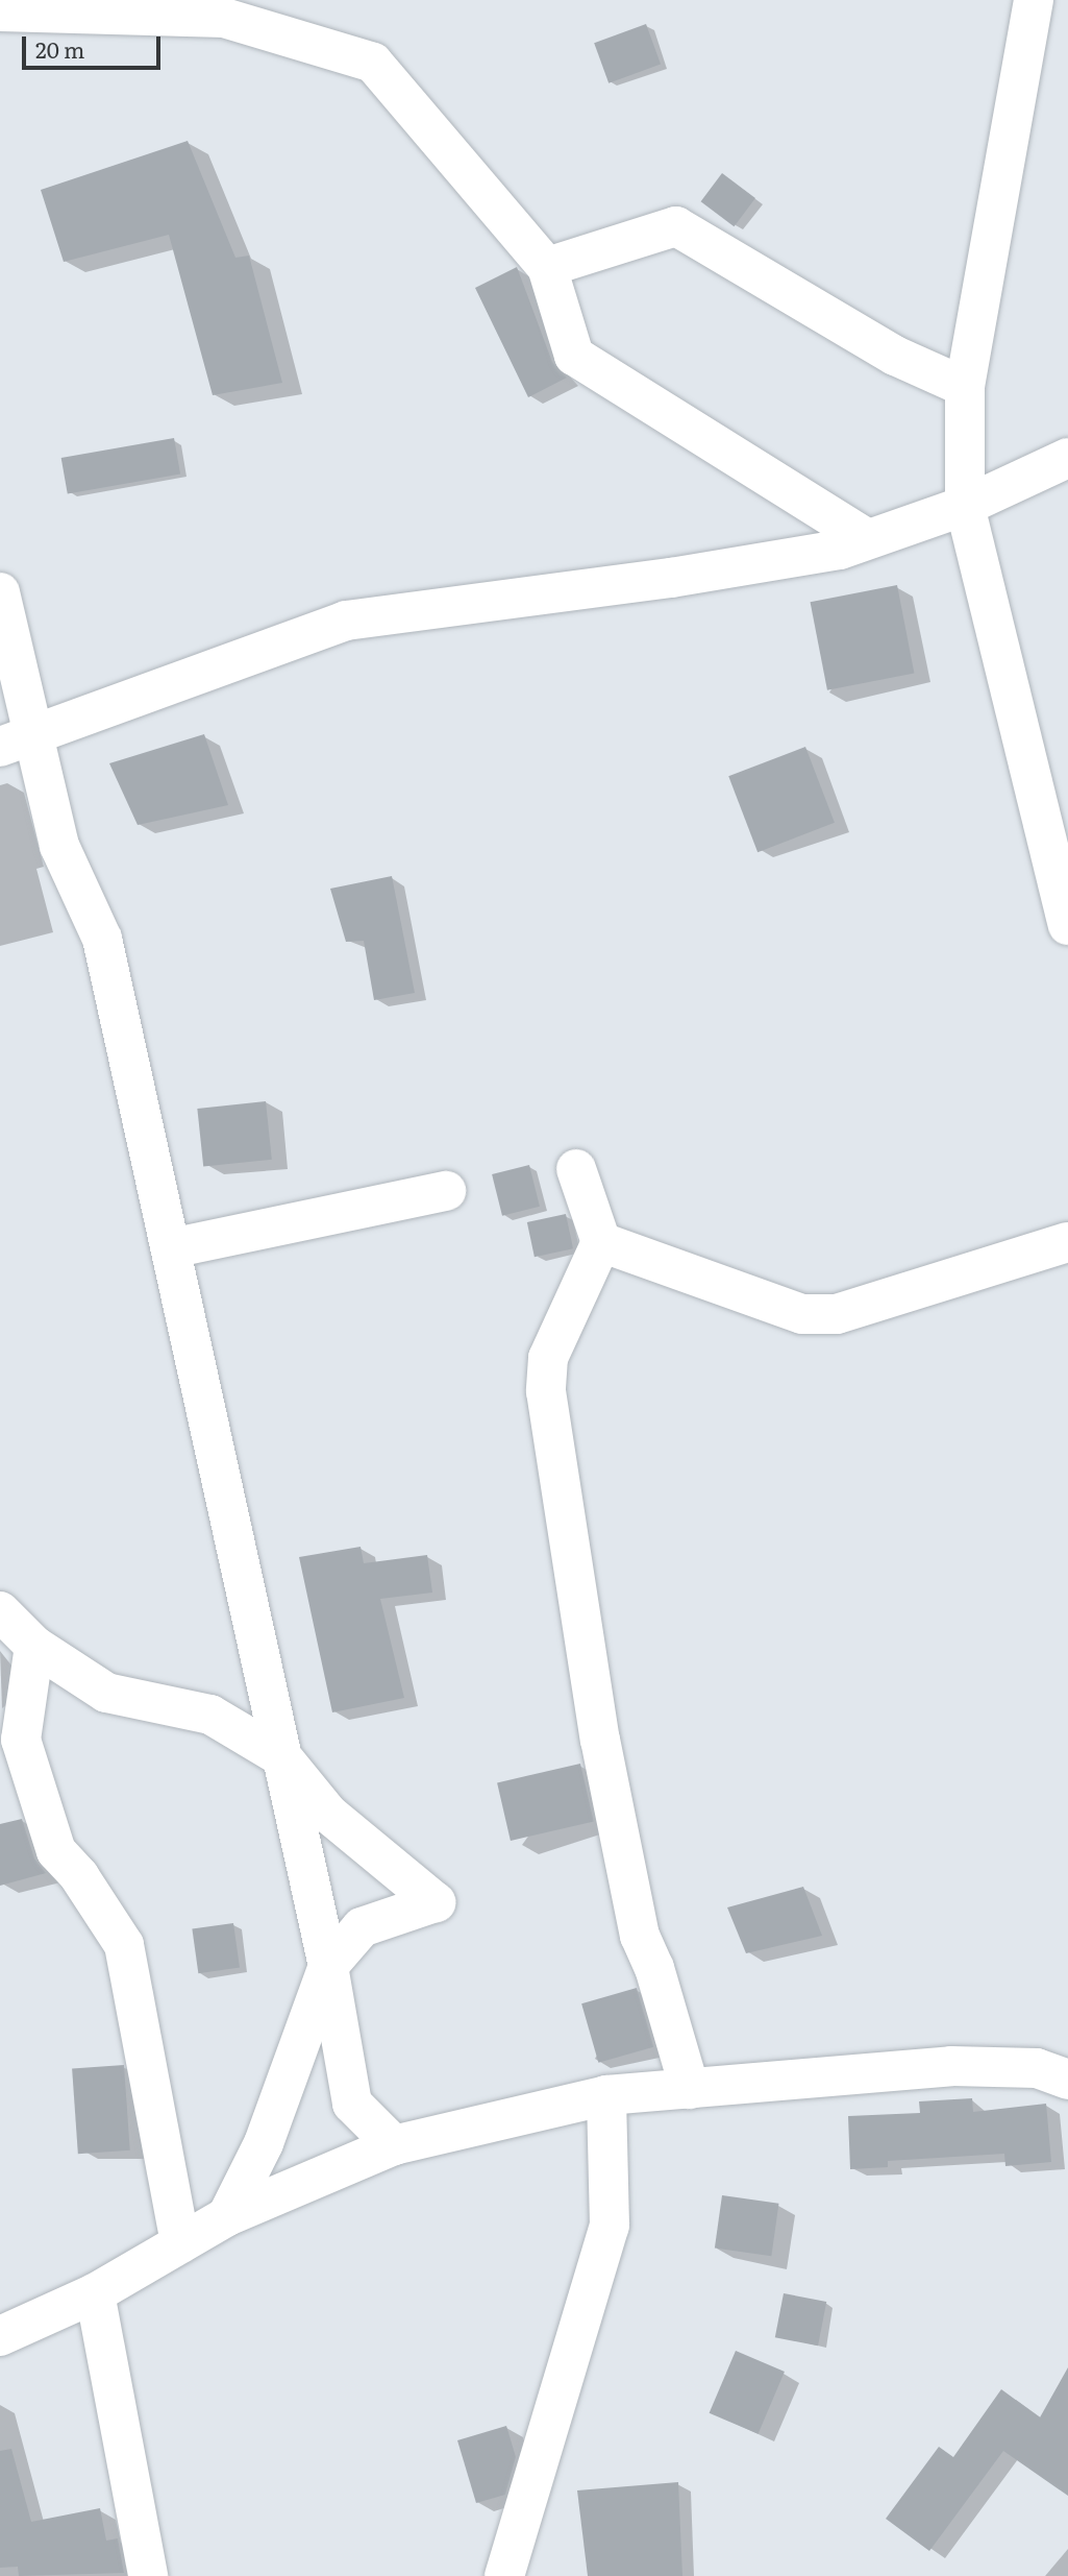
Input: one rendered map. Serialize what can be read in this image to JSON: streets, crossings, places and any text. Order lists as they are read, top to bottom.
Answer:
{
  "scale_bar": "20 m"
}
